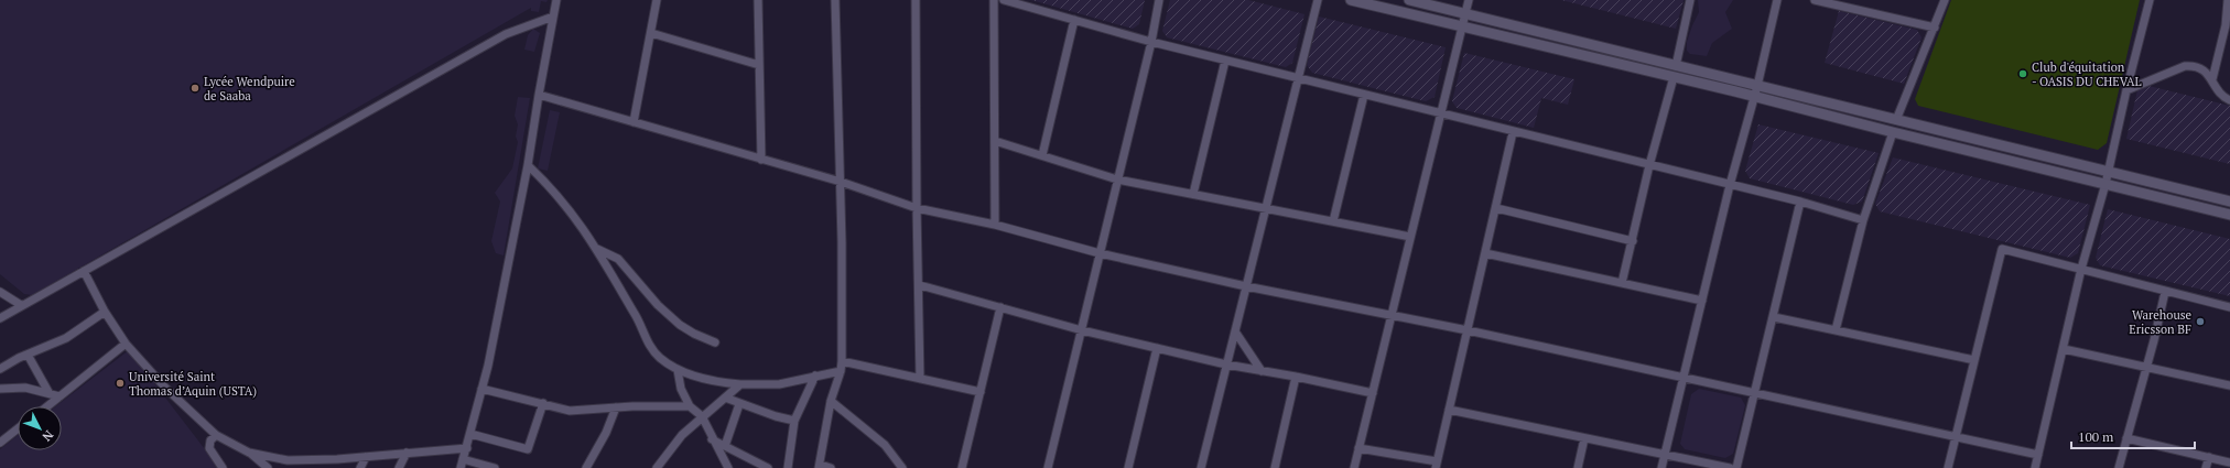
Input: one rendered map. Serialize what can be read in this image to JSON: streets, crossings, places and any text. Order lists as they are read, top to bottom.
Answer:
{
  "places": [
    "Club d'équitation - OASIS DU CHEVAL",
    "Lycée Wendpuire de Saaba",
    "Warehouse Ericsson BF",
    "Université Saint Thomas d’Aquin (USTA)"
  ],
  "scale_bar": "100 m",
  "north": "bottom right"
}
